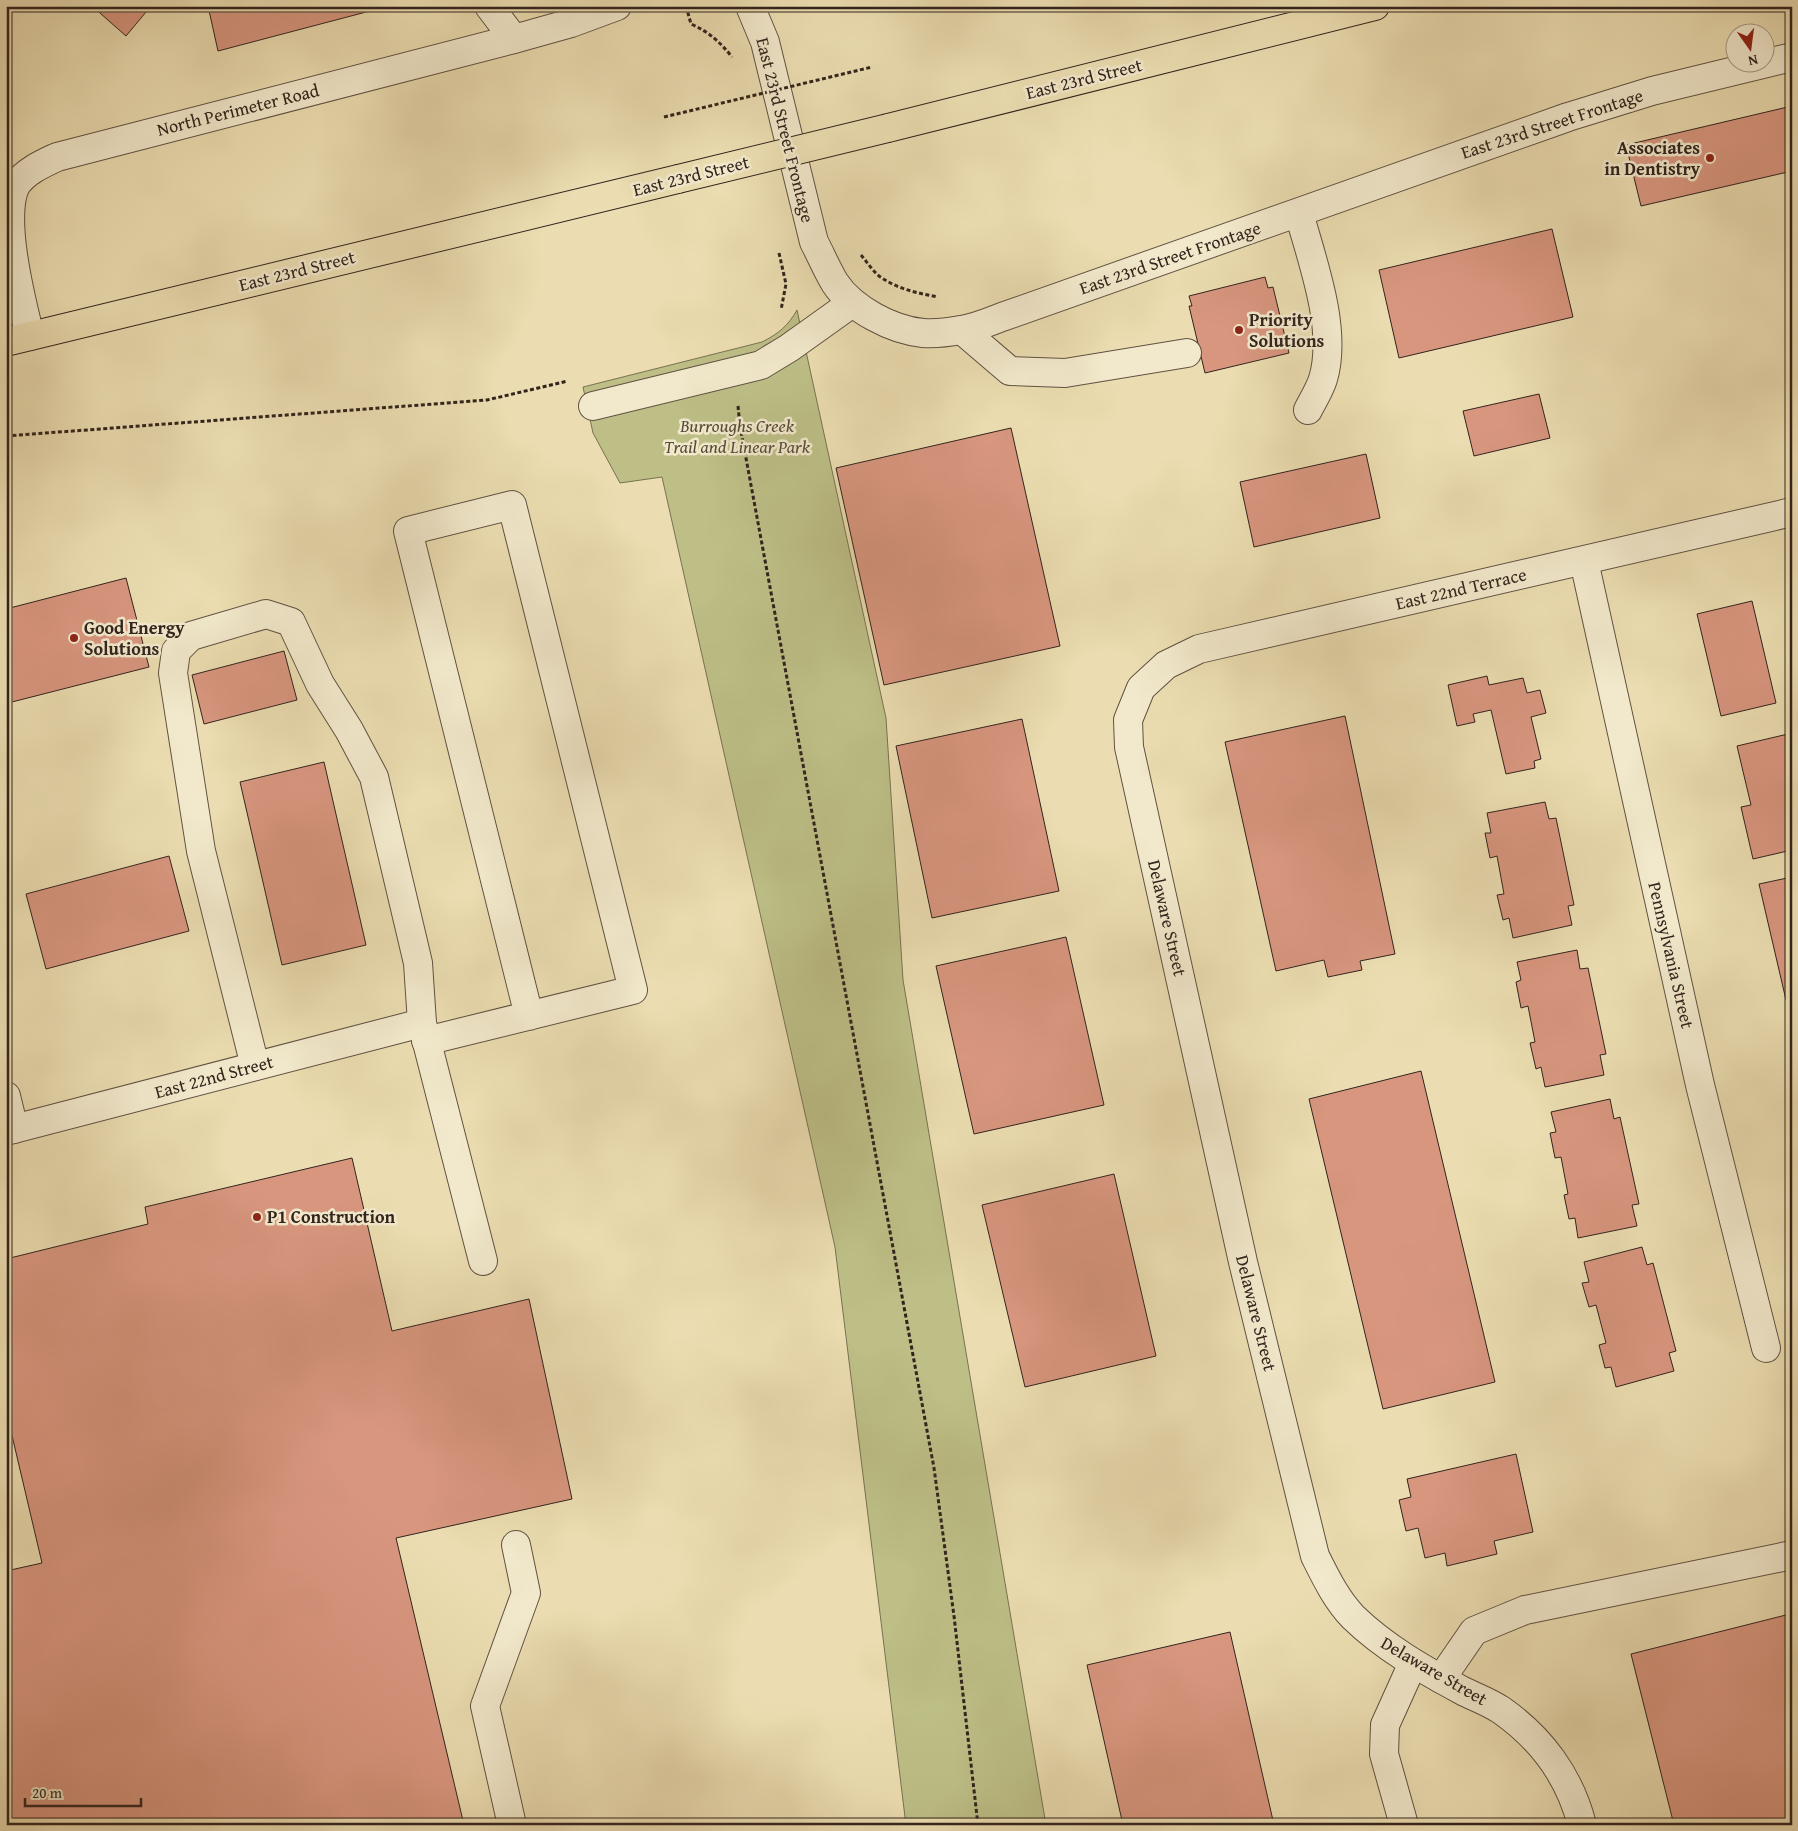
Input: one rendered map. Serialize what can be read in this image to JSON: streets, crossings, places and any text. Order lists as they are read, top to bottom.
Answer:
{
  "streets": {
    "main road": ["East 23rd Street"],
    "street": [
      "North Perimeter Road",
      "East 23rd Street Frontage",
      "East 22nd Terrace",
      "Delaware Street",
      "Pennsylvania Street",
      "East 22nd Street"
    ]
  },
  "crossings": [
    ["East 23rd Street", "North Perimeter Road"],
    ["East 22nd Terrace", "Delaware Street"],
    ["East 22nd Terrace", "Pennsylvania Street"]
  ],
  "parks": ["Burroughs Creek Trail and Linear Park"],
  "places": [
    "Associates in Dentistry",
    "Priority Solutions",
    "Good Energy Solutions",
    "P1 Construction"
  ],
  "scale_bar": "20 m",
  "north": "bottom"
}
